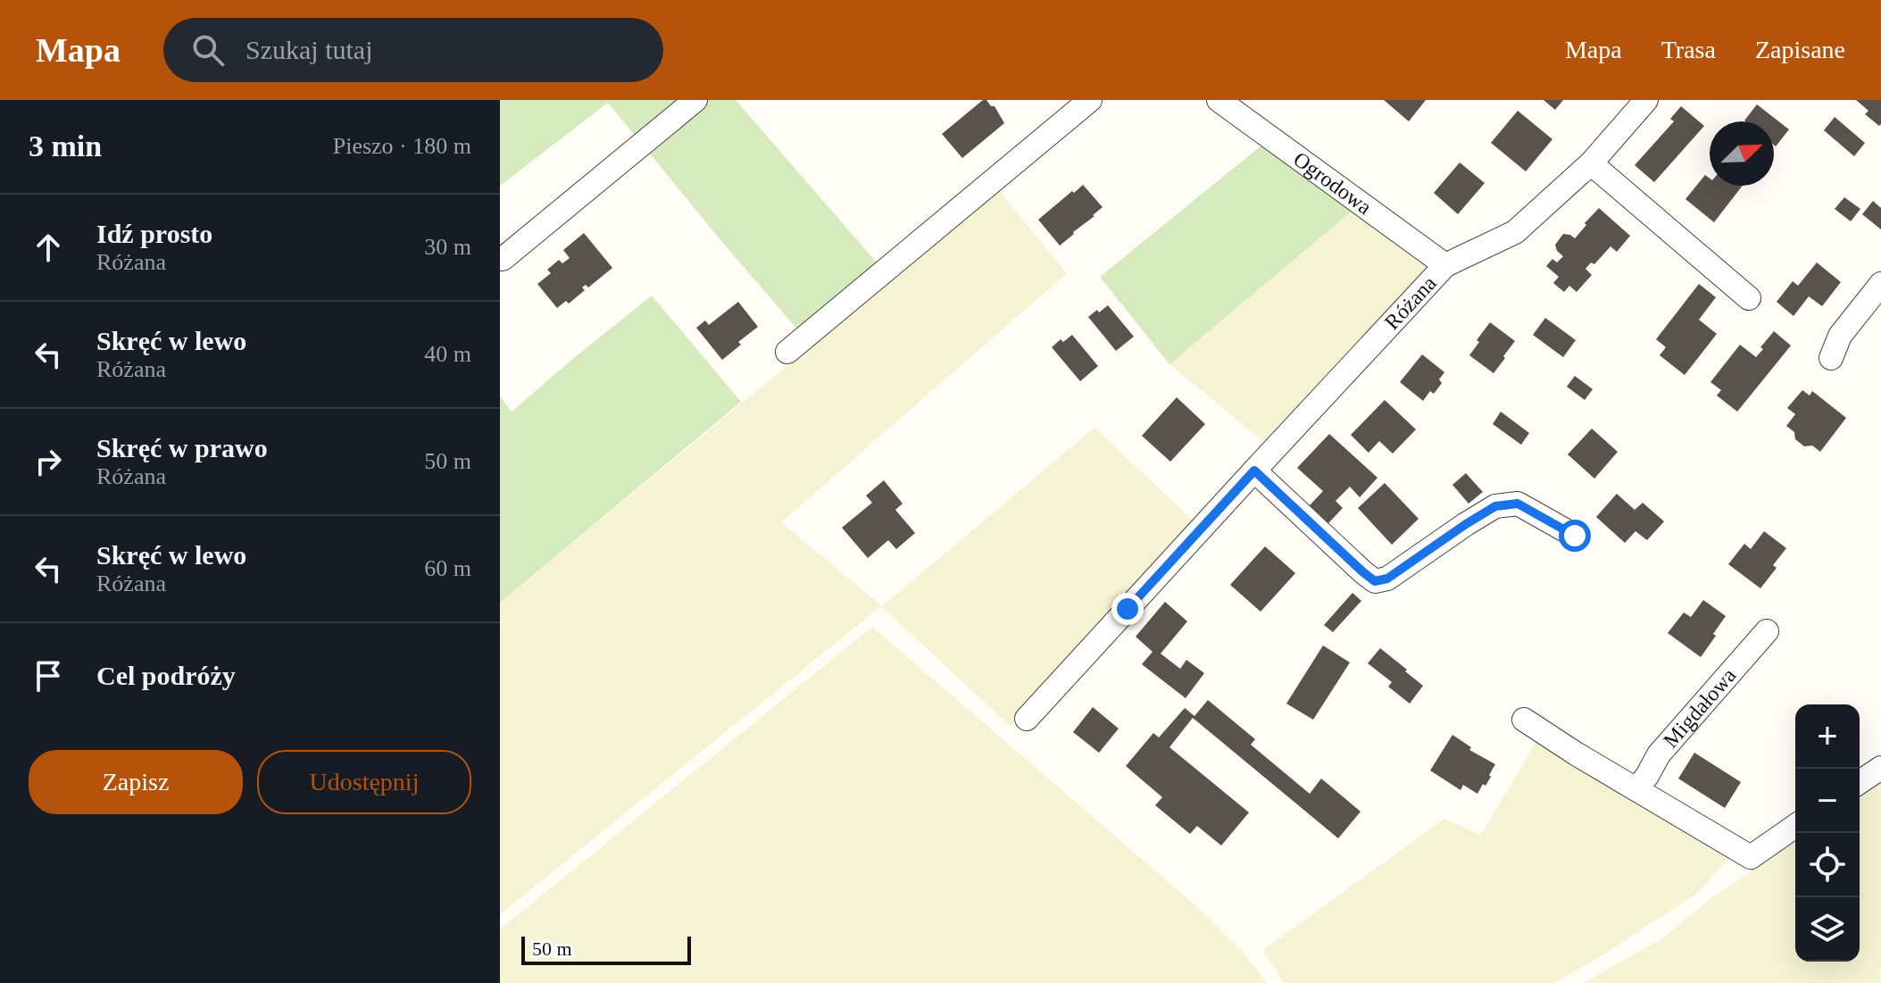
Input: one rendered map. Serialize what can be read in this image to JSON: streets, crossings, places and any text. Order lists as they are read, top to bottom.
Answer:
{
  "streets": {
    "street": ["Ogrodowa", "Różana", "Migdałowa"]
  },
  "crossings": [
    ["Ogrodowa", "Różana"]
  ],
  "scale_bar": "50 m",
  "north": "top right",
  "page": {
    "header": "Mapa",
    "search": "Szukaj tutaj",
    "nav": ["Mapa", "Trasa", "Zapisane"],
    "heading": ["3 min", "Pieszo · 180 m"],
    "list": [
      ["Idź prosto", "Różana", "30 m"],
      ["Skręć w lewo", "Różana", "40 m"],
      ["Skręć w prawo", "Różana", "50 m"],
      ["Skręć w lewo", "Różana", "60 m"],
      "Cel podróży"
    ],
    "map_buttons": ["+", "−"],
    "buttons": ["Zapisz", "Udostępnij"],
    "scale": "50 m"
  }
}
